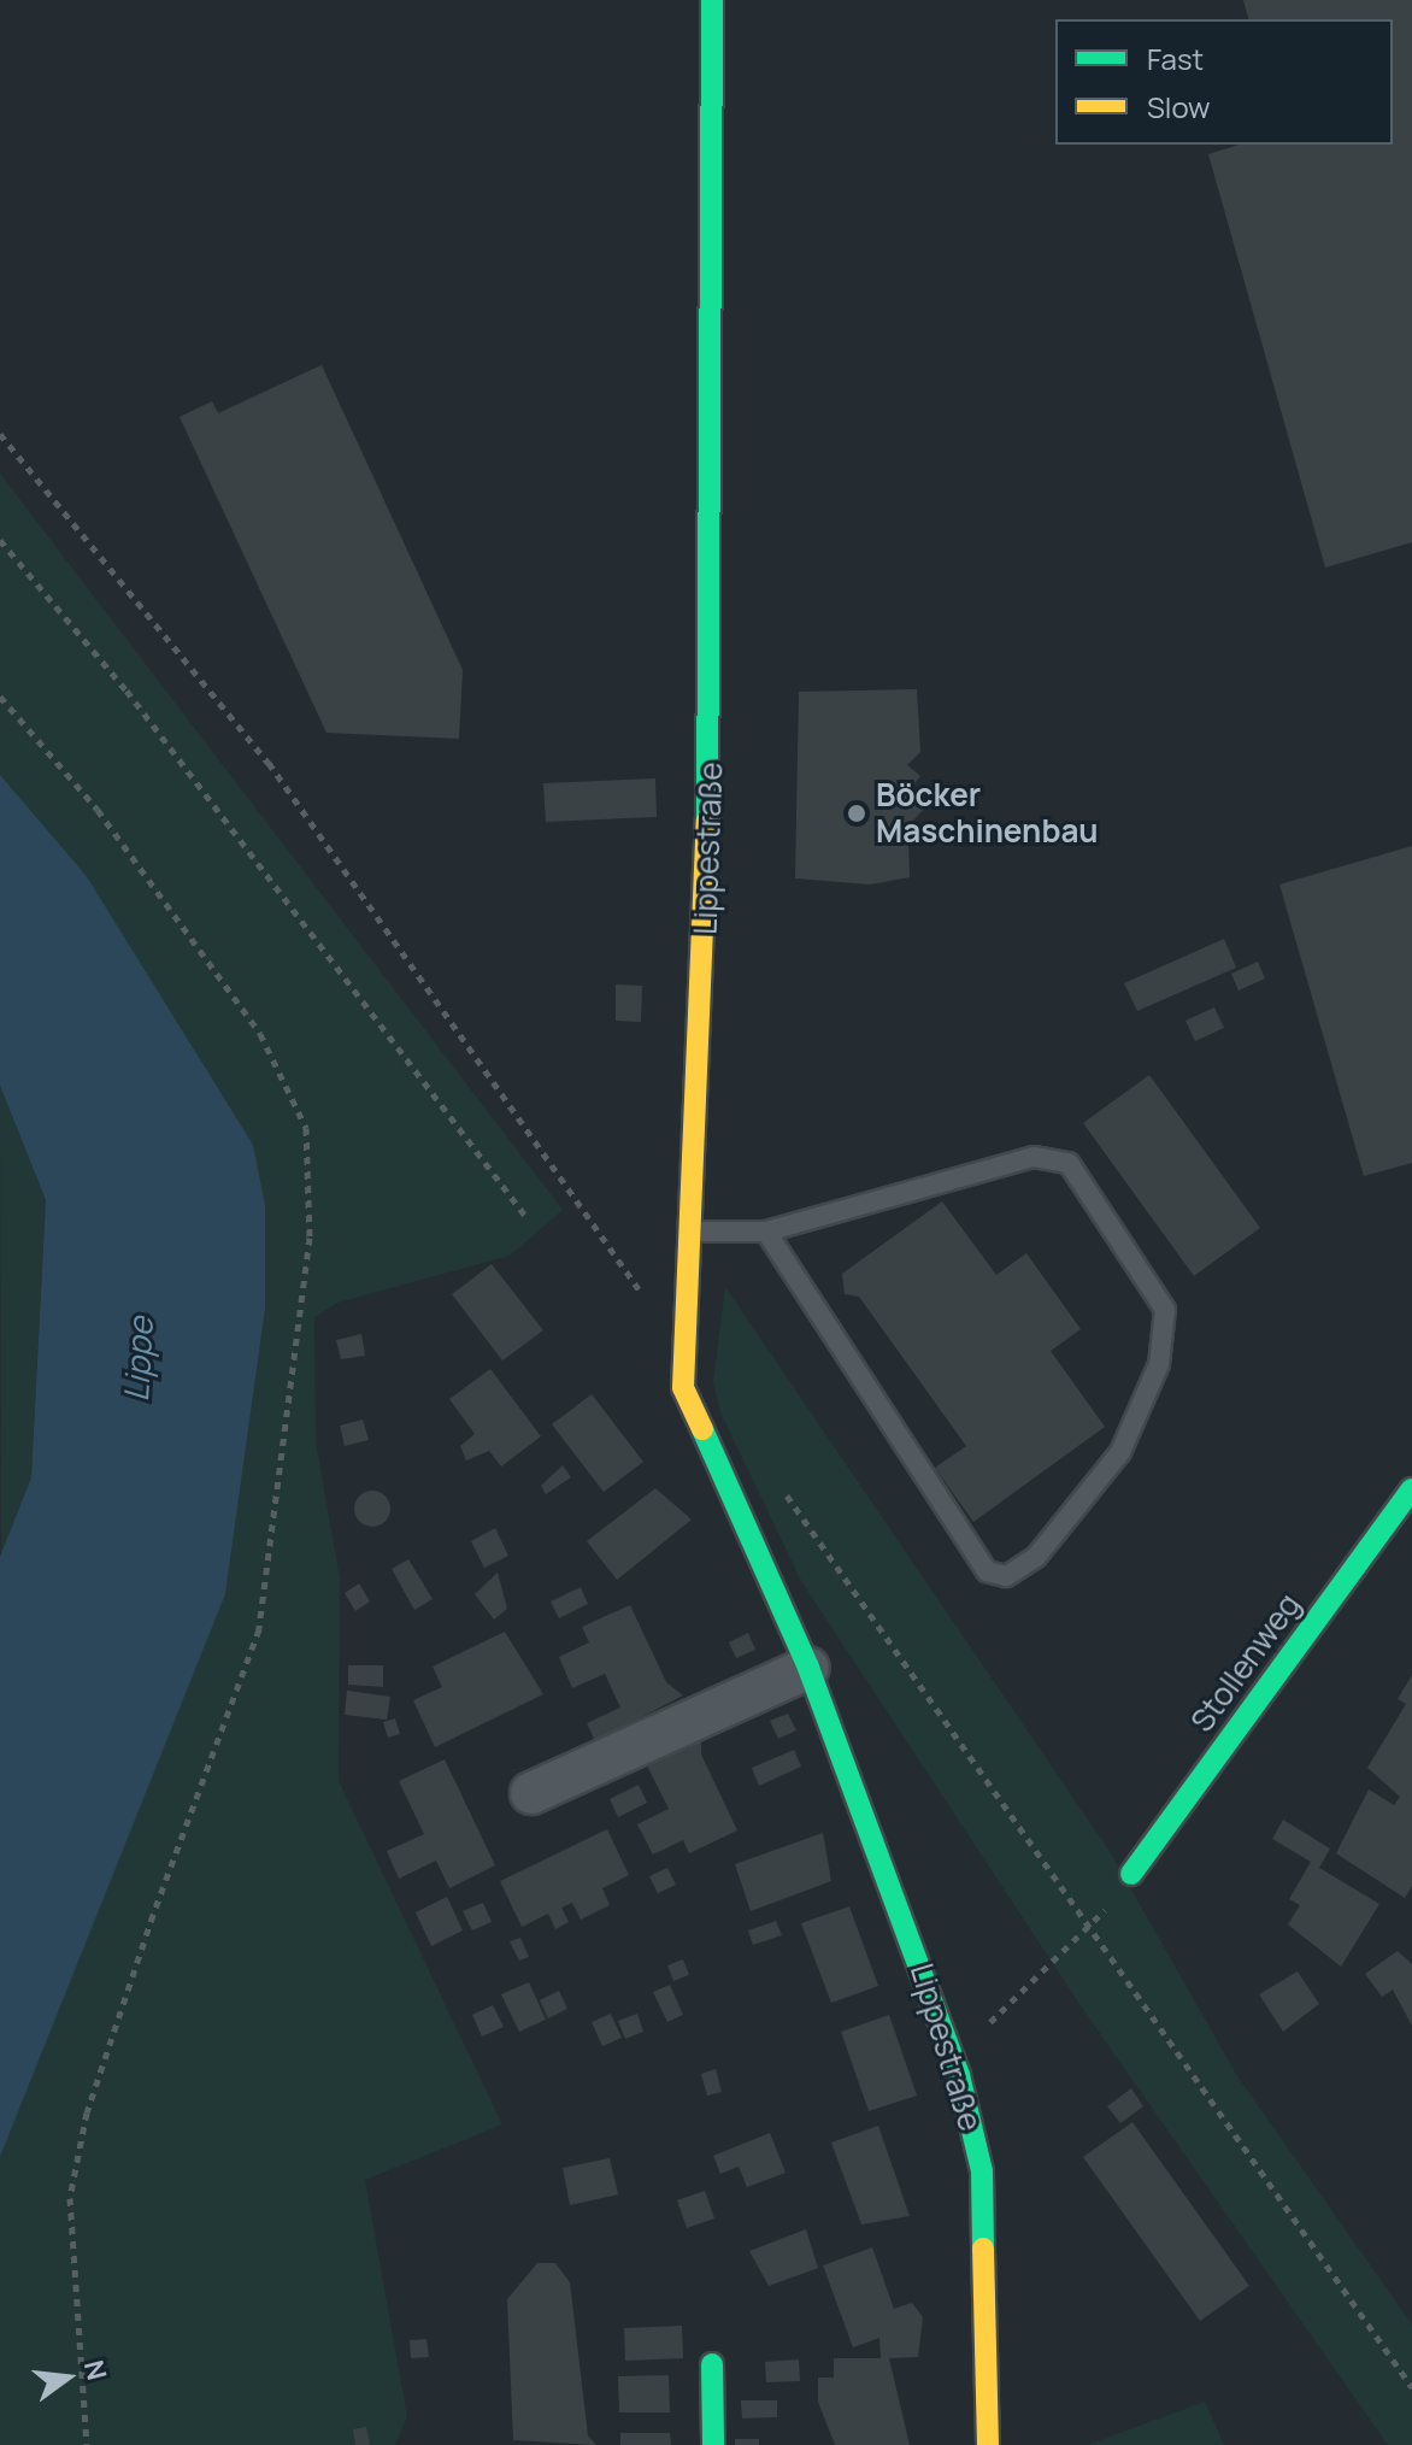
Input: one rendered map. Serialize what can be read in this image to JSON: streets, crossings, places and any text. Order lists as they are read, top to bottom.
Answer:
{
  "streets": {
    "street": ["Lippestraße", "Stollenweg"]
  },
  "water": ["Lippe"],
  "places": ["Böcker Maschinenbau"],
  "legend": ["Fast", "Slow"],
  "north": "right"
}
